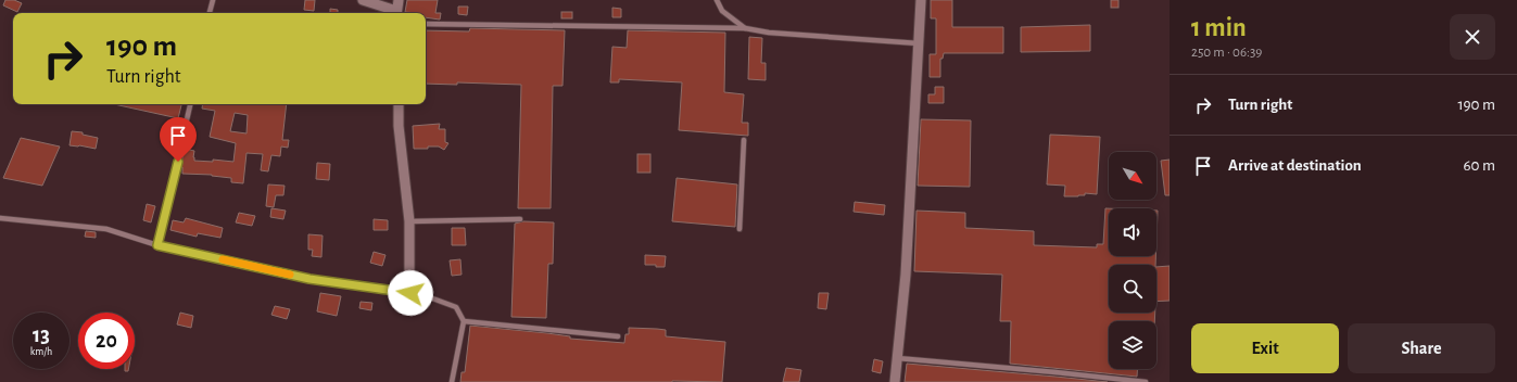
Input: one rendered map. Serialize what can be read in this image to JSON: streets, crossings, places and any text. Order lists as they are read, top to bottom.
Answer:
{
  "north": "bottom right",
  "page": {
    "heading": ["1 min", "250 m · 06:39"],
    "turn": ["190 m", "Turn right"],
    "list": [
      {
        "name": "Turn right",
        "value": "190 m"
      },
      {
        "name": "Arrive at destination",
        "value": "60 m"
      }
    ],
    "speed": "13 km/h",
    "limit": "20",
    "buttons": ["Exit", "Share"]
  }
}
